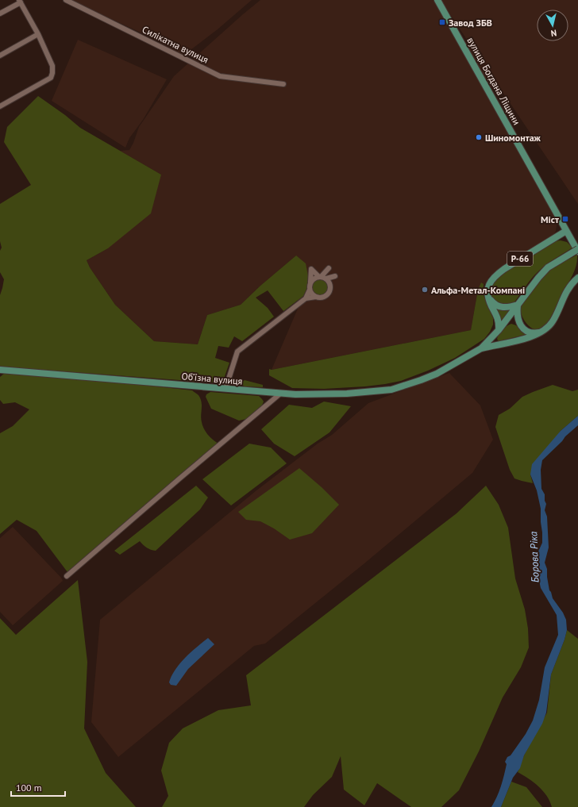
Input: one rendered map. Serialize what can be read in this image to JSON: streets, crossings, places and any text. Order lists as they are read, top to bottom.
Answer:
{
  "streets": {
    "main road": ["вулиця Богдана Ліщини", "Р-66", "Об’їзна вулиця"],
    "street": ["Силікатна вулиця"]
  },
  "crossings": [
    ["вулиця Богдана Ліщини", "Р-66"]
  ],
  "water": ["Борова Ріка"],
  "places": {
    "transit": ["Завод ЗБВ", "Міст"],
    "other": ["Шиномонтаж", "Альфа-Метал-Компані"]
  },
  "scale_bar": "100 m",
  "north": "bottom"
}
